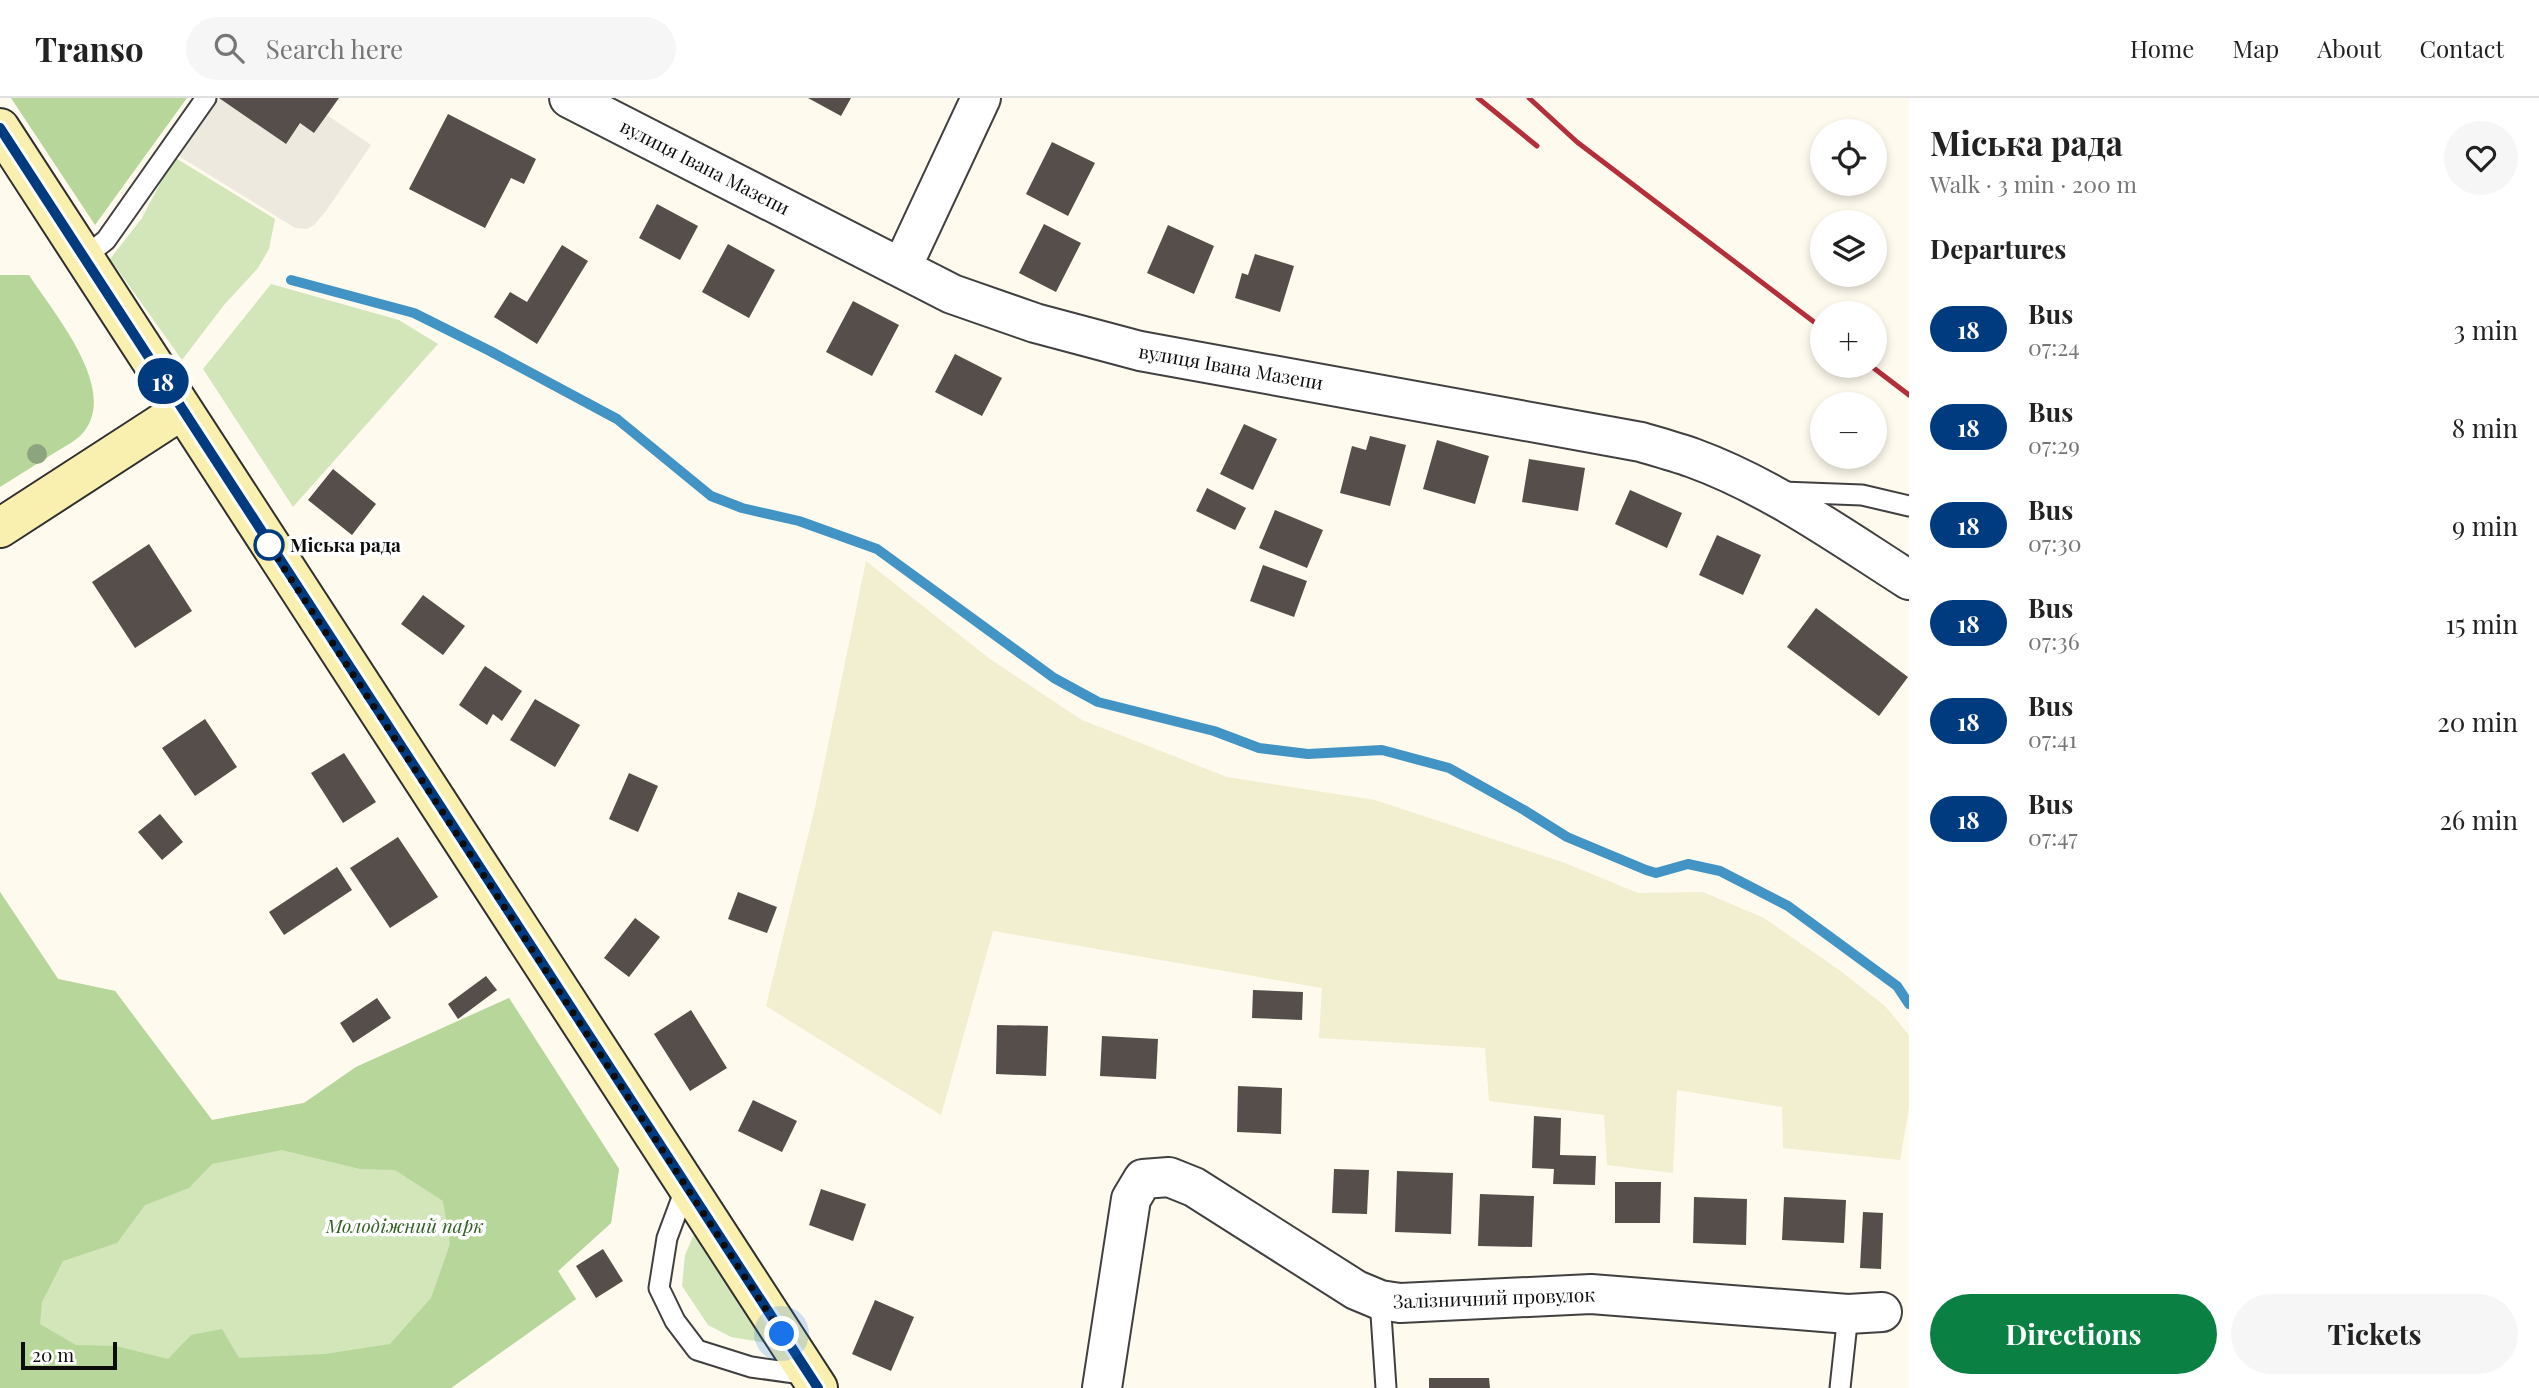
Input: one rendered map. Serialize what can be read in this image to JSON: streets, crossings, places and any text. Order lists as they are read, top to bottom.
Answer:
{
  "streets": {
    "street": ["вулиця Івана Мазепи", "Залізничний провулок"]
  },
  "parks": ["Молодіжний парк"],
  "places": ["Міська рада"],
  "lines": ["bus line 18"],
  "scale_bar": "20 m",
  "page": {
    "header": "Transo",
    "search": "Search here",
    "nav": [
      "Home",
      "Map",
      "About",
      "Contact"
    ],
    "on_map": "18",
    "heading": [
      ["Міська рада", "Walk · 3 min · 200 m"],
      "Departures"
    ],
    "map_buttons": ["+", "−"],
    "list": [
      {
        "mark": "18",
        "name": "Bus",
        "note": "07:24",
        "value": "3 min"
      },
      {
        "mark": "18",
        "name": "Bus",
        "note": "07:29",
        "value": "8 min"
      },
      {
        "mark": "18",
        "name": "Bus",
        "note": "07:30",
        "value": "9 min"
      },
      {
        "mark": "18",
        "name": "Bus",
        "note": "07:36",
        "value": "15 min"
      },
      {
        "mark": "18",
        "name": "Bus",
        "note": "07:41",
        "value": "20 min"
      },
      {
        "mark": "18",
        "name": "Bus",
        "note": "07:47",
        "value": "26 min"
      }
    ],
    "buttons": ["Directions", "Tickets"],
    "scale": "20 m"
  }
}
